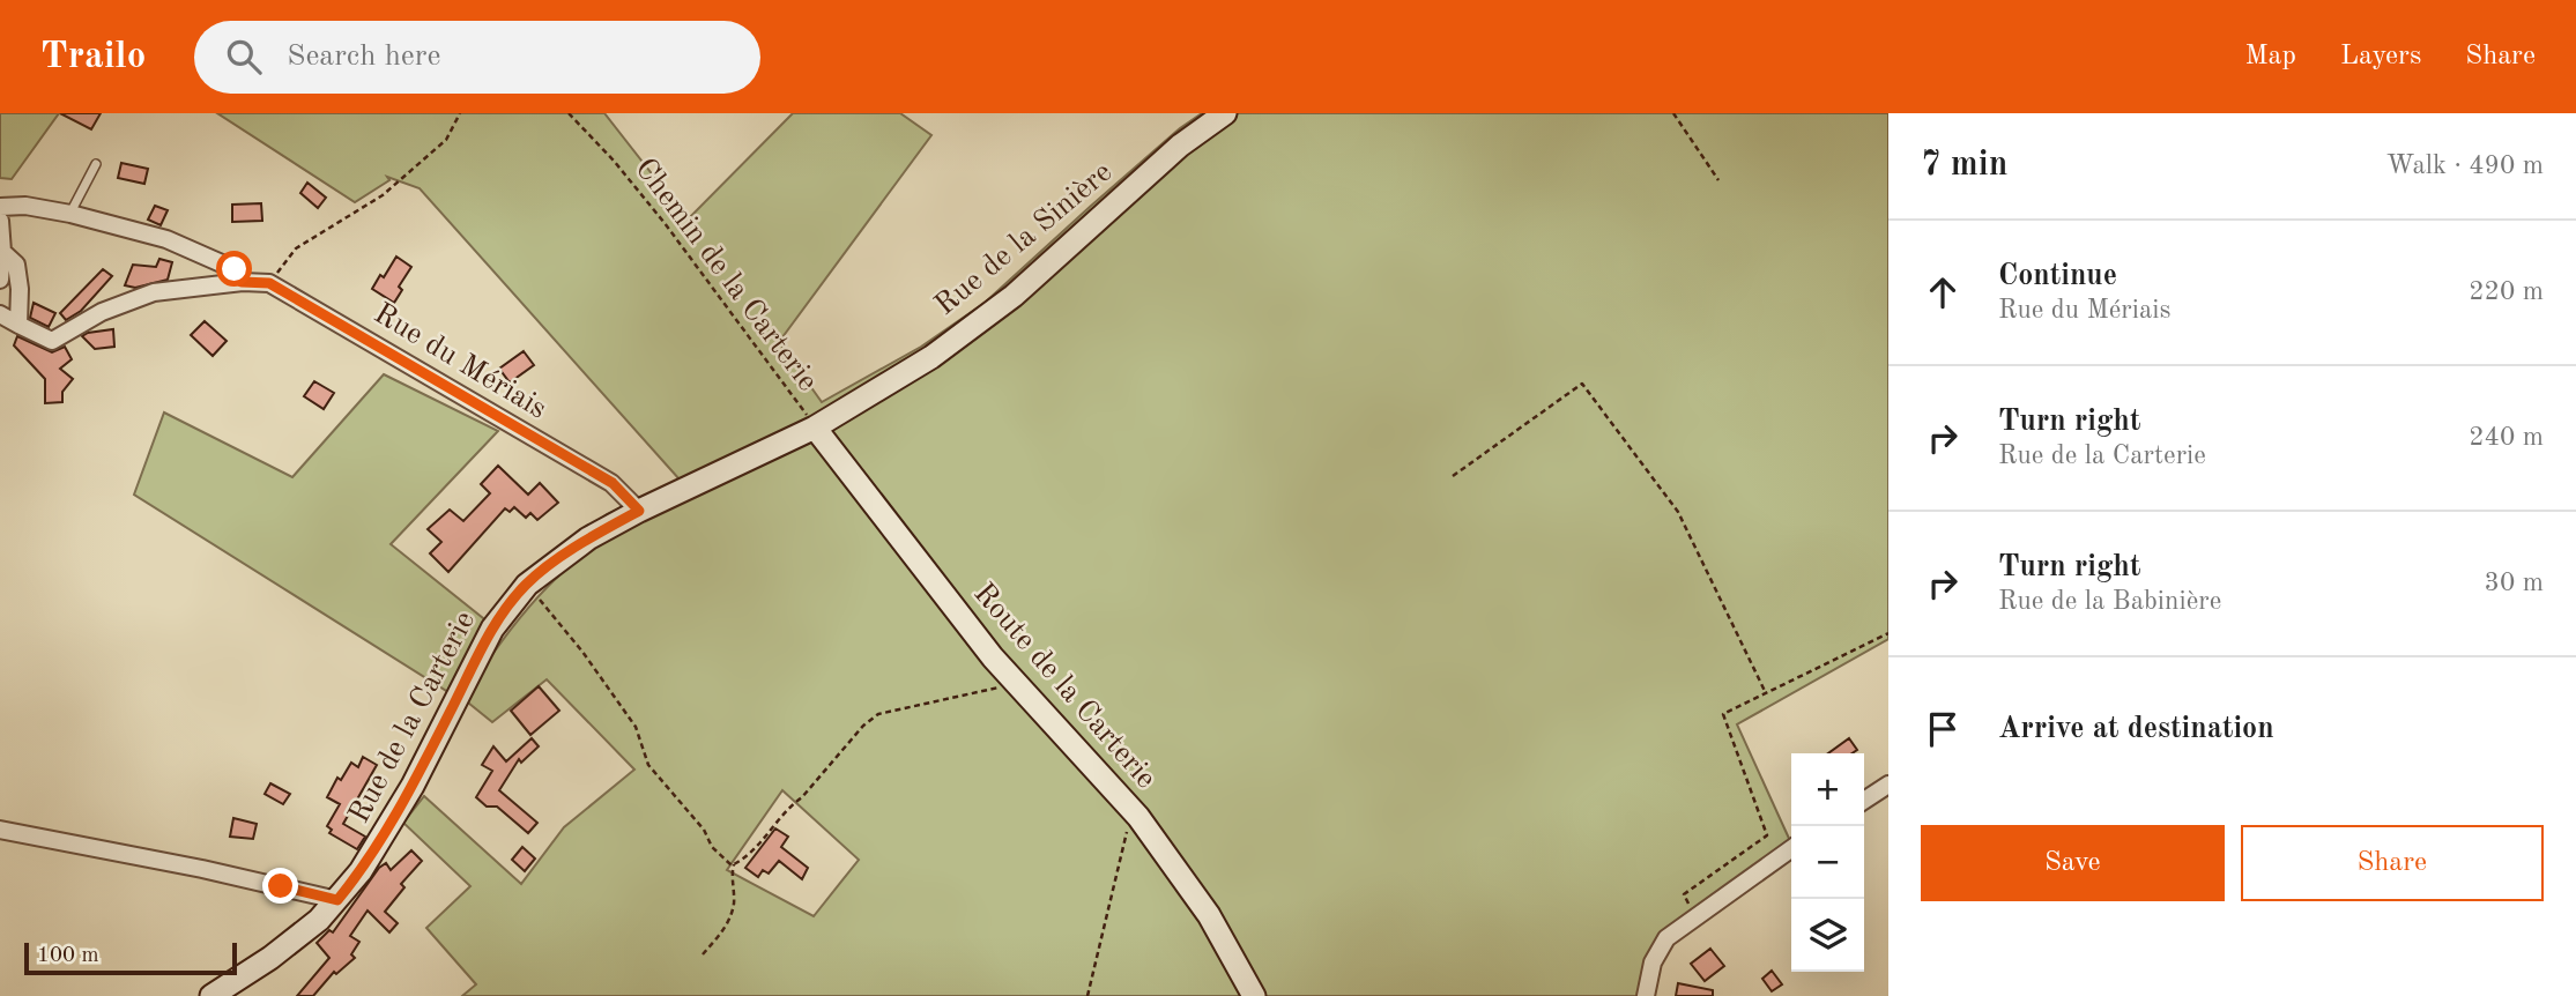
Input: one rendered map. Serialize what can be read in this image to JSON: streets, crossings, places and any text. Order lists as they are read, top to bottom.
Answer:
{
  "streets": {
    "street": [
      "Rue de la Sinière",
      "Rue du Mériais",
      "Route de la Carterie",
      "Rue de la Carterie"
    ],
    "path": ["Chemin de la Carterie"]
  },
  "crossings": [
    ["Rue de la Sinière", "Chemin de la Carterie"],
    ["Rue de la Sinière", "Route de la Carterie"],
    ["Rue de la Sinière", "Rue de la Carterie"],
    ["Chemin de la Carterie", "Route de la Carterie"],
    ["Chemin de la Carterie", "Rue de la Carterie"],
    ["Rue du Mériais", "Rue de la Carterie"],
    ["Route de la Carterie", "Rue de la Carterie"]
  ],
  "scale_bar": "100 m",
  "page": {
    "header": "Trailo",
    "search": "Search here",
    "nav": ["Map", "Layers", "Share"],
    "heading": ["7 min", "Walk · 490 m"],
    "list": [
      ["Continue", "Rue du Mériais", "220 m"],
      ["Turn right", "Rue de la Carterie", "240 m"],
      ["Turn right", "Rue de la Babinière", "30 m"],
      "Arrive at destination"
    ],
    "map_buttons": ["+", "−"],
    "buttons": ["Save", "Share"],
    "scale": "100 m"
  }
}
